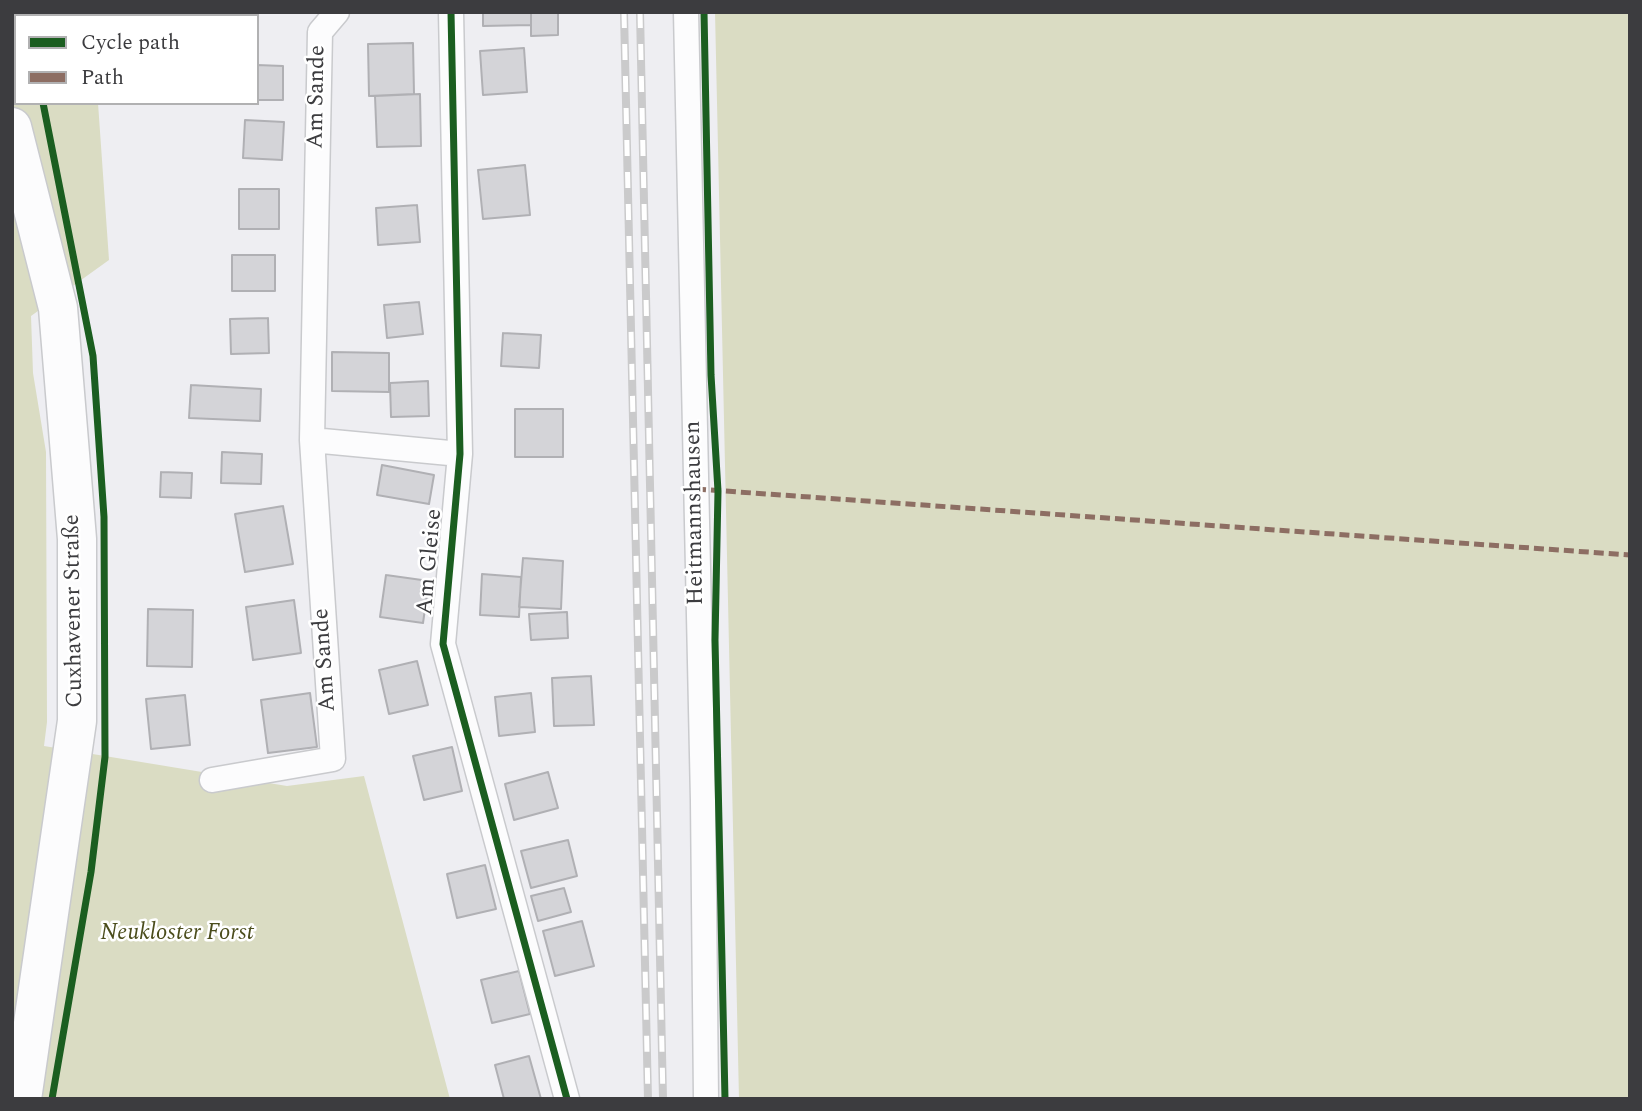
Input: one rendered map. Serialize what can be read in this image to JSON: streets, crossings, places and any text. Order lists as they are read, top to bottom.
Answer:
{
  "streets": {
    "main road": ["Cuxhavener Straße"],
    "street": ["Am Sande", "Heitmannshausen", "Am Gleise"]
  },
  "parks": ["Neukloster Forst"],
  "legend": ["Cycle path", "Path"]
}
